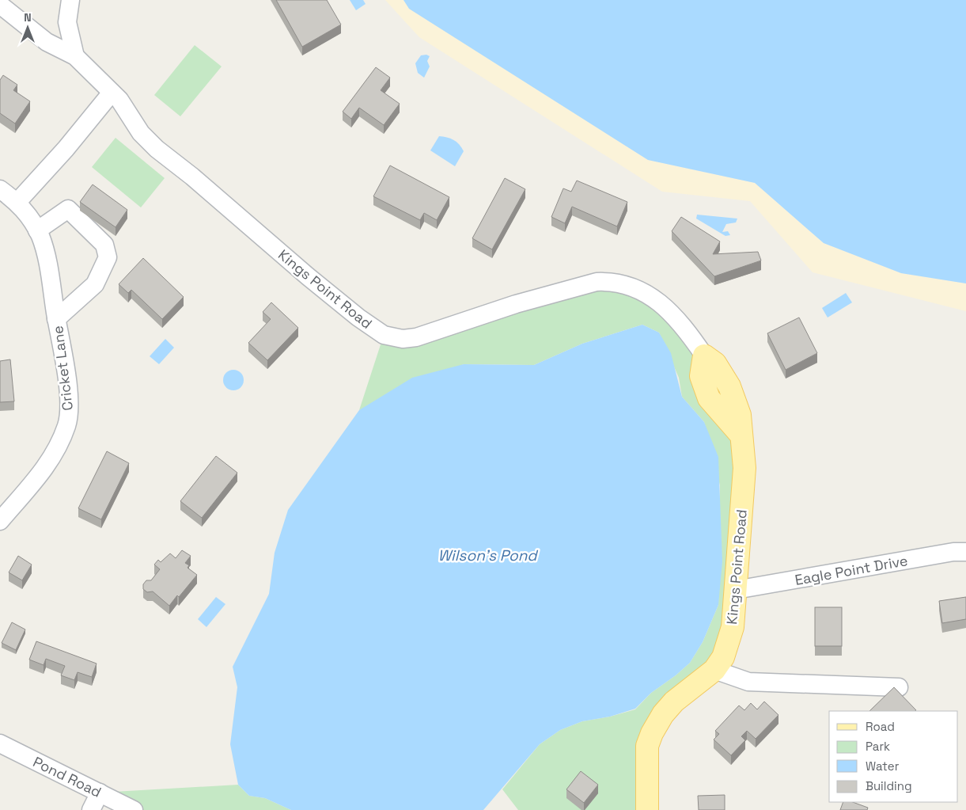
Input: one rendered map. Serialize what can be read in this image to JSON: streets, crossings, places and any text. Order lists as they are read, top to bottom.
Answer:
{
  "streets": {
    "main road": ["Kings Point Road"],
    "street": ["Cricket Lane", "Eagle Point Drive", "Pond Road"]
  },
  "crossings": [
    ["Kings Point Road", "Eagle Point Drive"]
  ],
  "water": ["Wilson's Pond"],
  "legend": [
    "Road",
    "Park",
    "Water",
    "Building"
  ],
  "north": "top"
}
